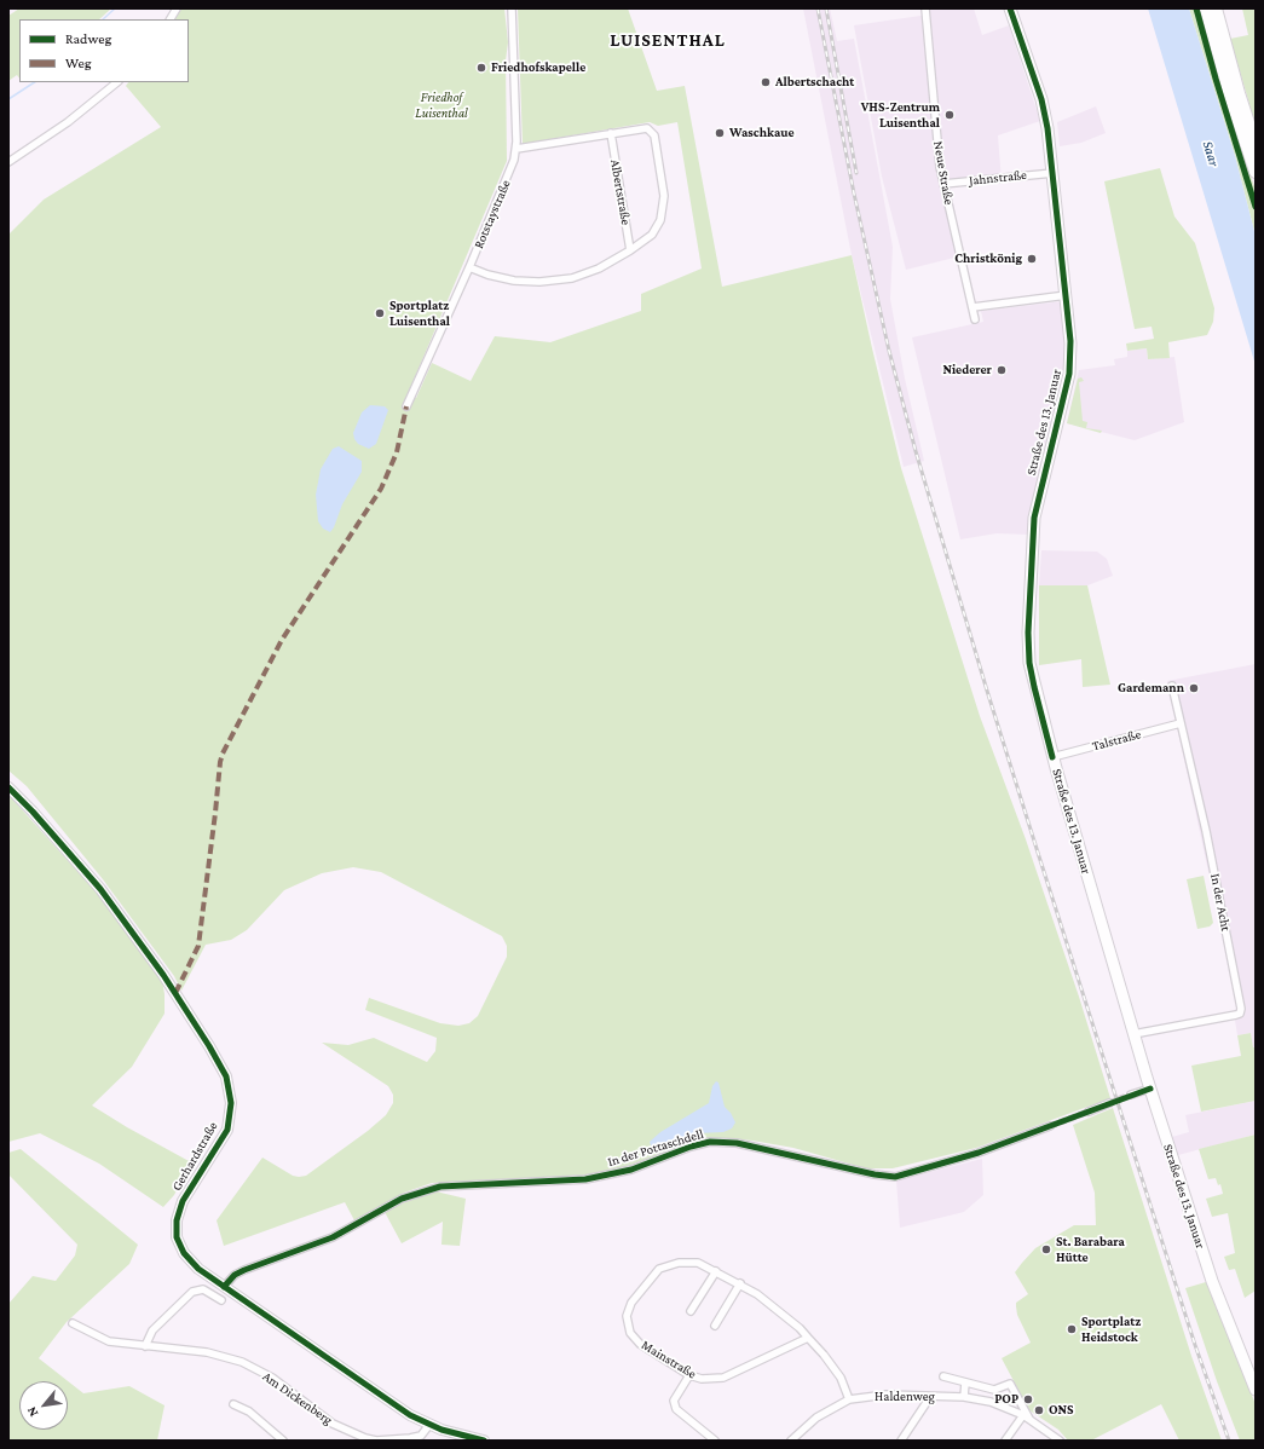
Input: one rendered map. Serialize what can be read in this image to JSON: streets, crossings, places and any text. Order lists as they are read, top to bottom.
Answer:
{
  "streets": {
    "main road": ["Straße des 13. Januar"],
    "street": [
      "Neue Straße",
      "Jahnstraße",
      "Albertstraße",
      "Rotstaystraße",
      "Talstraße",
      "In der Acht",
      "In der Pottaschdell",
      "Gerhardstraße",
      "Mainstraße",
      "Haldenweg",
      "Am Dickenberg"
    ]
  },
  "crossings": [
    ["Neue Straße", "Jahnstraße"],
    ["Jahnstraße", "Straße des 13. Januar"],
    ["Straße des 13. Januar", "Talstraße"],
    ["Straße des 13. Januar", "In der Acht"],
    ["Talstraße", "In der Acht"],
    ["In der Pottaschdell", "Gerhardstraße"],
    ["Gerhardstraße", "Am Dickenberg"],
    ["Mainstraße", "Haldenweg"]
  ],
  "districts": ["LUISENTHAL"],
  "water": ["Saar"],
  "parks": ["Friedhof Luisenthal"],
  "places": [
    "Friedhofskapelle",
    "Albertschacht",
    "VHS-Zentrum Luisenthal",
    "Waschkaue",
    "Christkönig",
    "Sportplatz Luisenthal",
    "Niederer",
    "Gardemann",
    "St. Barabara Hütte",
    "Sportplatz Heidstock",
    "POP",
    "ONS"
  ],
  "legend": ["Radweg", "Weg"],
  "north": "bottom left"
}
